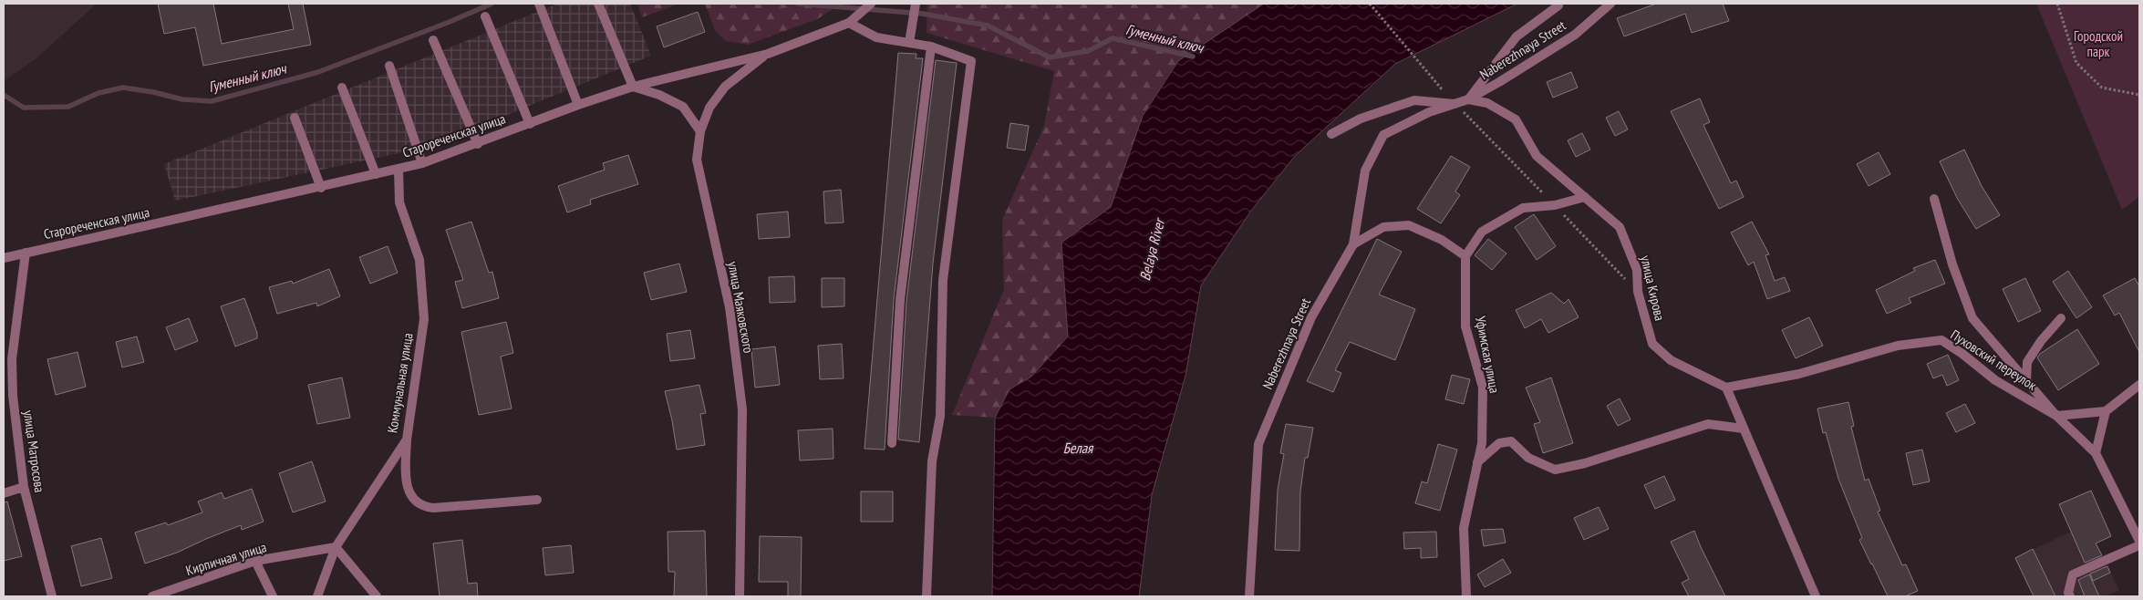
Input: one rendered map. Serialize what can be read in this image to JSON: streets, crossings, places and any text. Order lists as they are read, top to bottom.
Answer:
{
  "streets": {
    "street": [
      "Naberezhnaya Street",
      "Старореченская улица",
      "улица Кирова",
      "улица Маяковского",
      "Уфимская улица",
      "Пуховский переулок",
      "Коммунальная улица",
      "улица Матросова",
      "Кирпичная улица"
    ]
  },
  "crossings": [
    ["Naberezhnaya Street", "улица Кирова"],
    ["Старореченская улица", "улица Маяковского"],
    ["Старореченская улица", "Коммунальная улица"],
    ["Старореченская улица", "улица Матросова"],
    ["улица Кирова", "Пуховский переулок"],
    ["Коммунальная улица", "Кирпичная улица"]
  ],
  "water": ["Гуменный ключ", "Belaya River", "Белая"],
  "parks": ["Городской парк"]
}
